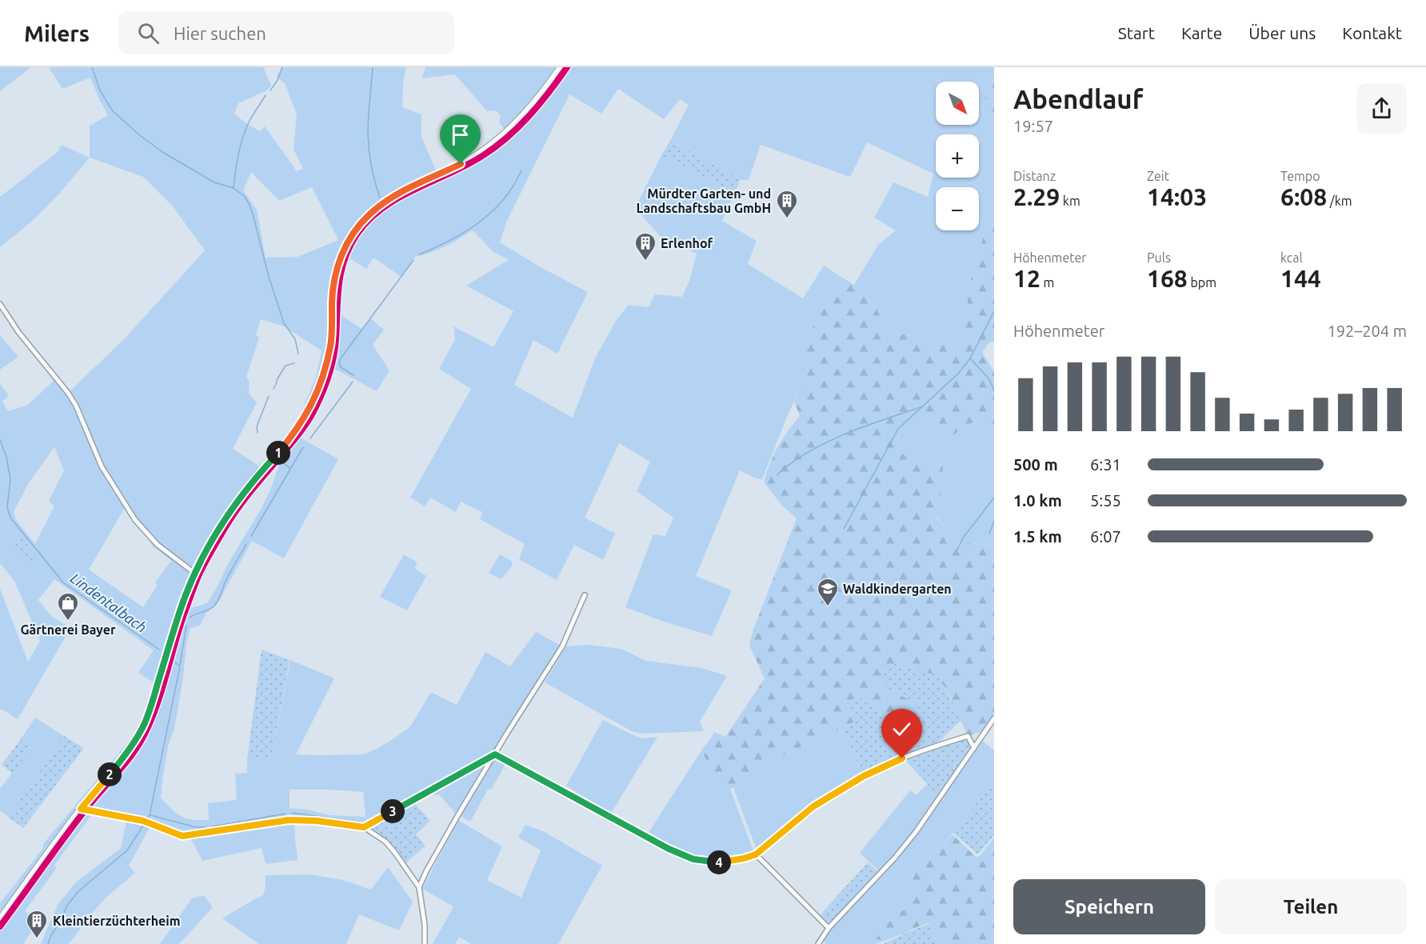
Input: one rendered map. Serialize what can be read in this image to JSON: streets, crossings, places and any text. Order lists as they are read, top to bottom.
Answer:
{
  "water": ["Lindentalbach"],
  "places": {
    "building": ["Mürdter Garten- und Landschaftsbau GmbH", "Erlenhof", "Kleintierzüchterheim"],
    "school or university": ["Waldkindergarten"],
    "shop": ["Gärtnerei Bayer"]
  },
  "north": "bottom right",
  "page": {
    "header": "Milers",
    "search": "Hier suchen",
    "nav": [
      "Start",
      "Karte",
      "Über uns",
      "Kontakt"
    ],
    "heading": ["Abendlauf", "19:57"],
    "map_buttons": ["+", "−"],
    "stats": [
      ["Distanz", "2.29 km"],
      ["Zeit", "14:03"],
      ["Tempo", "6:08 /km"],
      ["Höhenmeter", "12 m"],
      ["Puls", "168 bpm"],
      ["kcal", "144"]
    ],
    "chart": ["Höhenmeter", "192–204 m"],
    "pins": [
      "1",
      "2",
      "3",
      "4"
    ],
    "list": [
      {
        "name": "500 m",
        "note": "6:31"
      },
      {
        "name": "1.0 km",
        "note": "5:55"
      },
      {
        "name": "1.5 km",
        "note": "6:07"
      }
    ],
    "buttons": ["Speichern", "Teilen"]
  }
}
